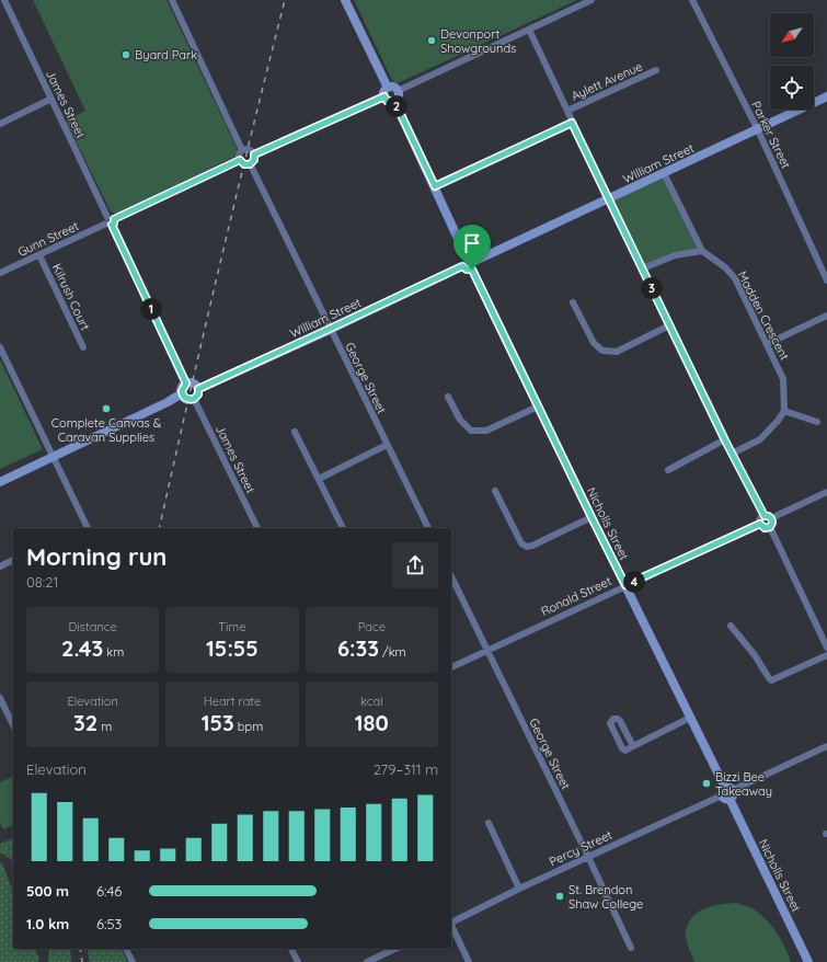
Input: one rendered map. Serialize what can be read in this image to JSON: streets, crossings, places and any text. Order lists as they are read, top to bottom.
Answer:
{
  "streets": {
    "street": [
      "Aylett Avenue",
      "James Street",
      "Parker Street",
      "William Street",
      "Gunn Street",
      "Kilrush Court",
      "Madden Crescent",
      "George Street",
      "Nicholls Street",
      "Ronald Street",
      "Percy Street"
    ]
  },
  "crossings": [
    ["James Street", "William Street"],
    ["James Street", "Gunn Street"],
    ["Parker Street", "William Street"],
    ["William Street", "George Street"],
    ["William Street", "Nicholls Street"],
    ["Gunn Street", "Kilrush Court"],
    ["Gunn Street", "George Street"],
    ["George Street", "Ronald Street"],
    ["George Street", "Percy Street"],
    ["Nicholls Street", "Ronald Street"],
    ["Nicholls Street", "Percy Street"]
  ],
  "places": [
    "Devonport Showgrounds",
    "Byard Park",
    "Complete Canvas & Caravan Supplies",
    "Bizzi Bee Takeaway",
    "St. Brendon Shaw College"
  ],
  "north": "bottom left",
  "page": {
    "pins": [
      "2",
      "3",
      "1",
      "4"
    ],
    "heading": ["Morning run", "08:21"],
    "stats": [
      ["Distance", "2.43 km"],
      ["Time", "15:55"],
      ["Pace", "6:33 /km"],
      ["Elevation", "32 m"],
      ["Heart rate", "153 bpm"],
      ["kcal", "180"]
    ],
    "chart": ["Elevation", "279–311 m"],
    "list": [
      {
        "name": "500 m",
        "note": "6:46"
      },
      {
        "name": "1.0 km",
        "note": "6:53"
      }
    ]
  }
}
